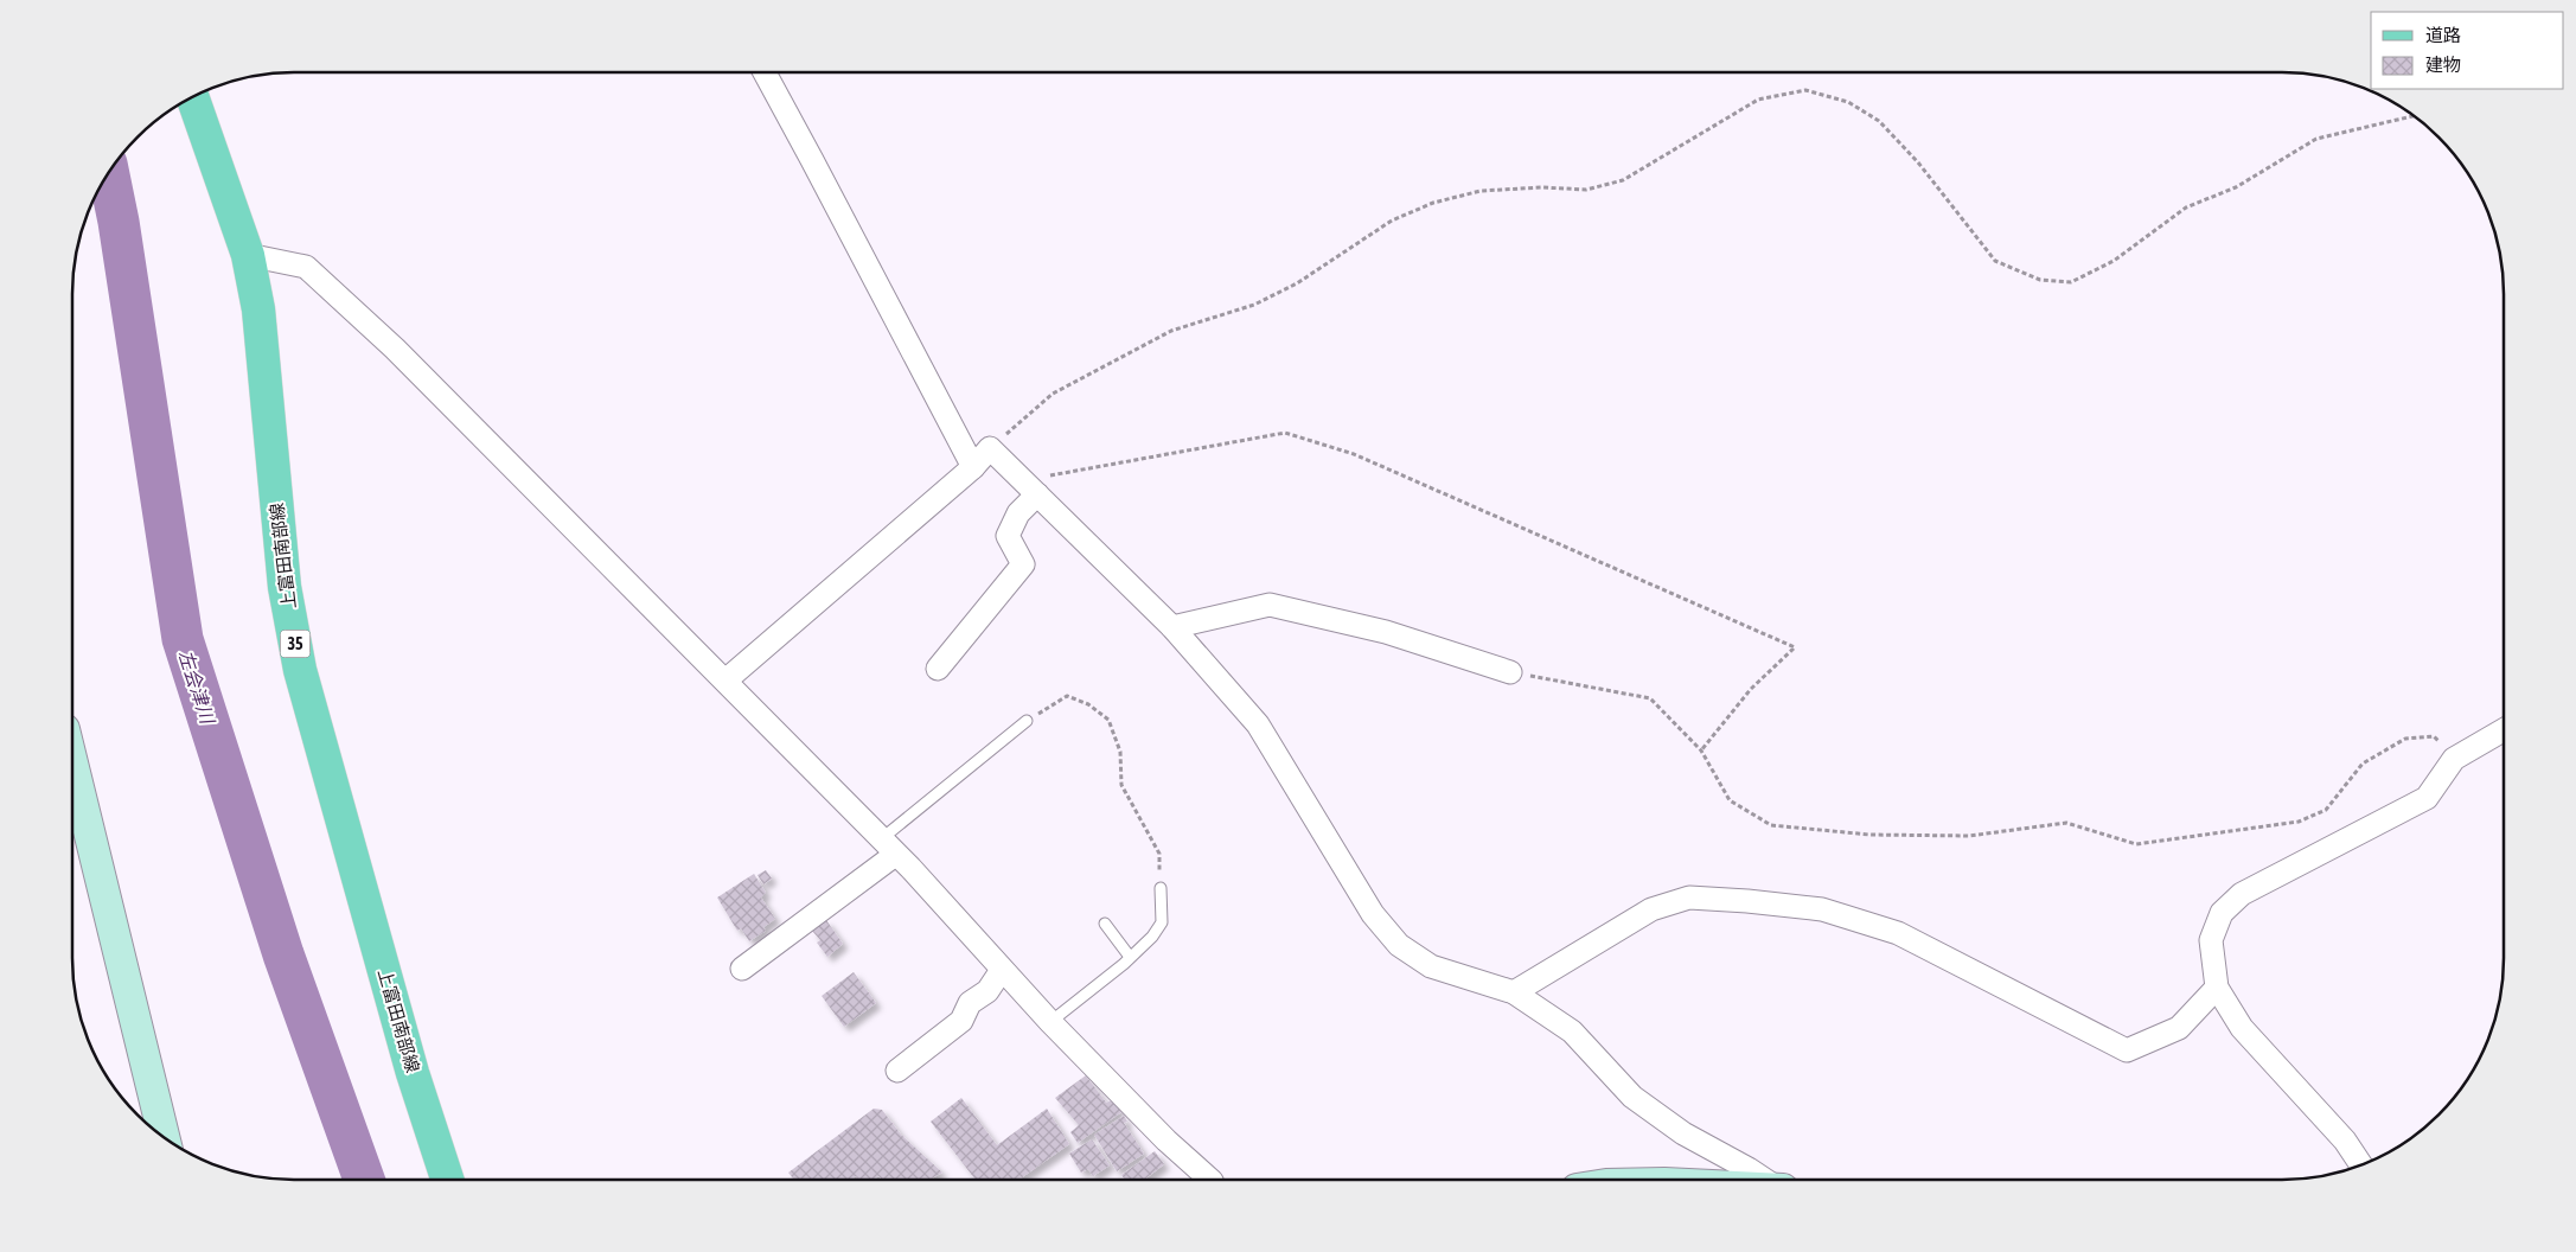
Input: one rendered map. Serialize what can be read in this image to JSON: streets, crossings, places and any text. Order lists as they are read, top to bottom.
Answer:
{
  "streets": {
    "main road": ["上富田南部線", "35"]
  },
  "water": ["左会津川"],
  "legend": ["道路", "建物"]
}
